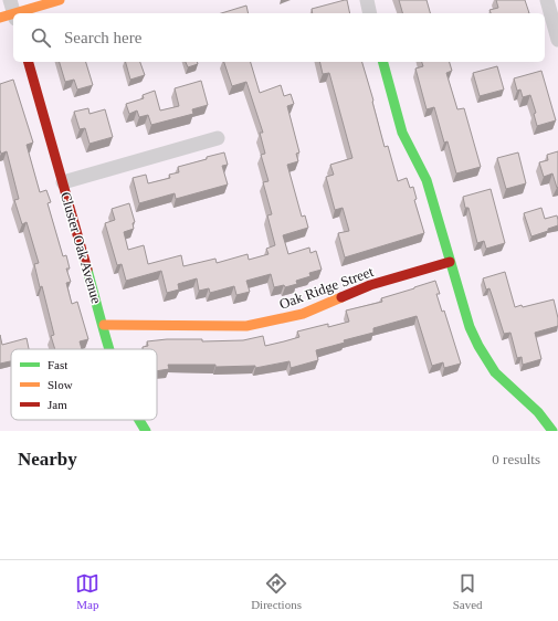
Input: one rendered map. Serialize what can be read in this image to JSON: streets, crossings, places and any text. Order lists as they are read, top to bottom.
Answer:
{
  "streets": {
    "street": ["Cluster Oak Avenue", "Oak Ridge Street"]
  },
  "crossings": [
    ["Cluster Oak Avenue", "Oak Ridge Street"]
  ],
  "legend": ["Fast", "Slow", "Jam"],
  "page": {
    "search": "Search here",
    "heading": ["Nearby", "0 results"],
    "nav": ["Map", "Directions", "Saved"]
  }
}
